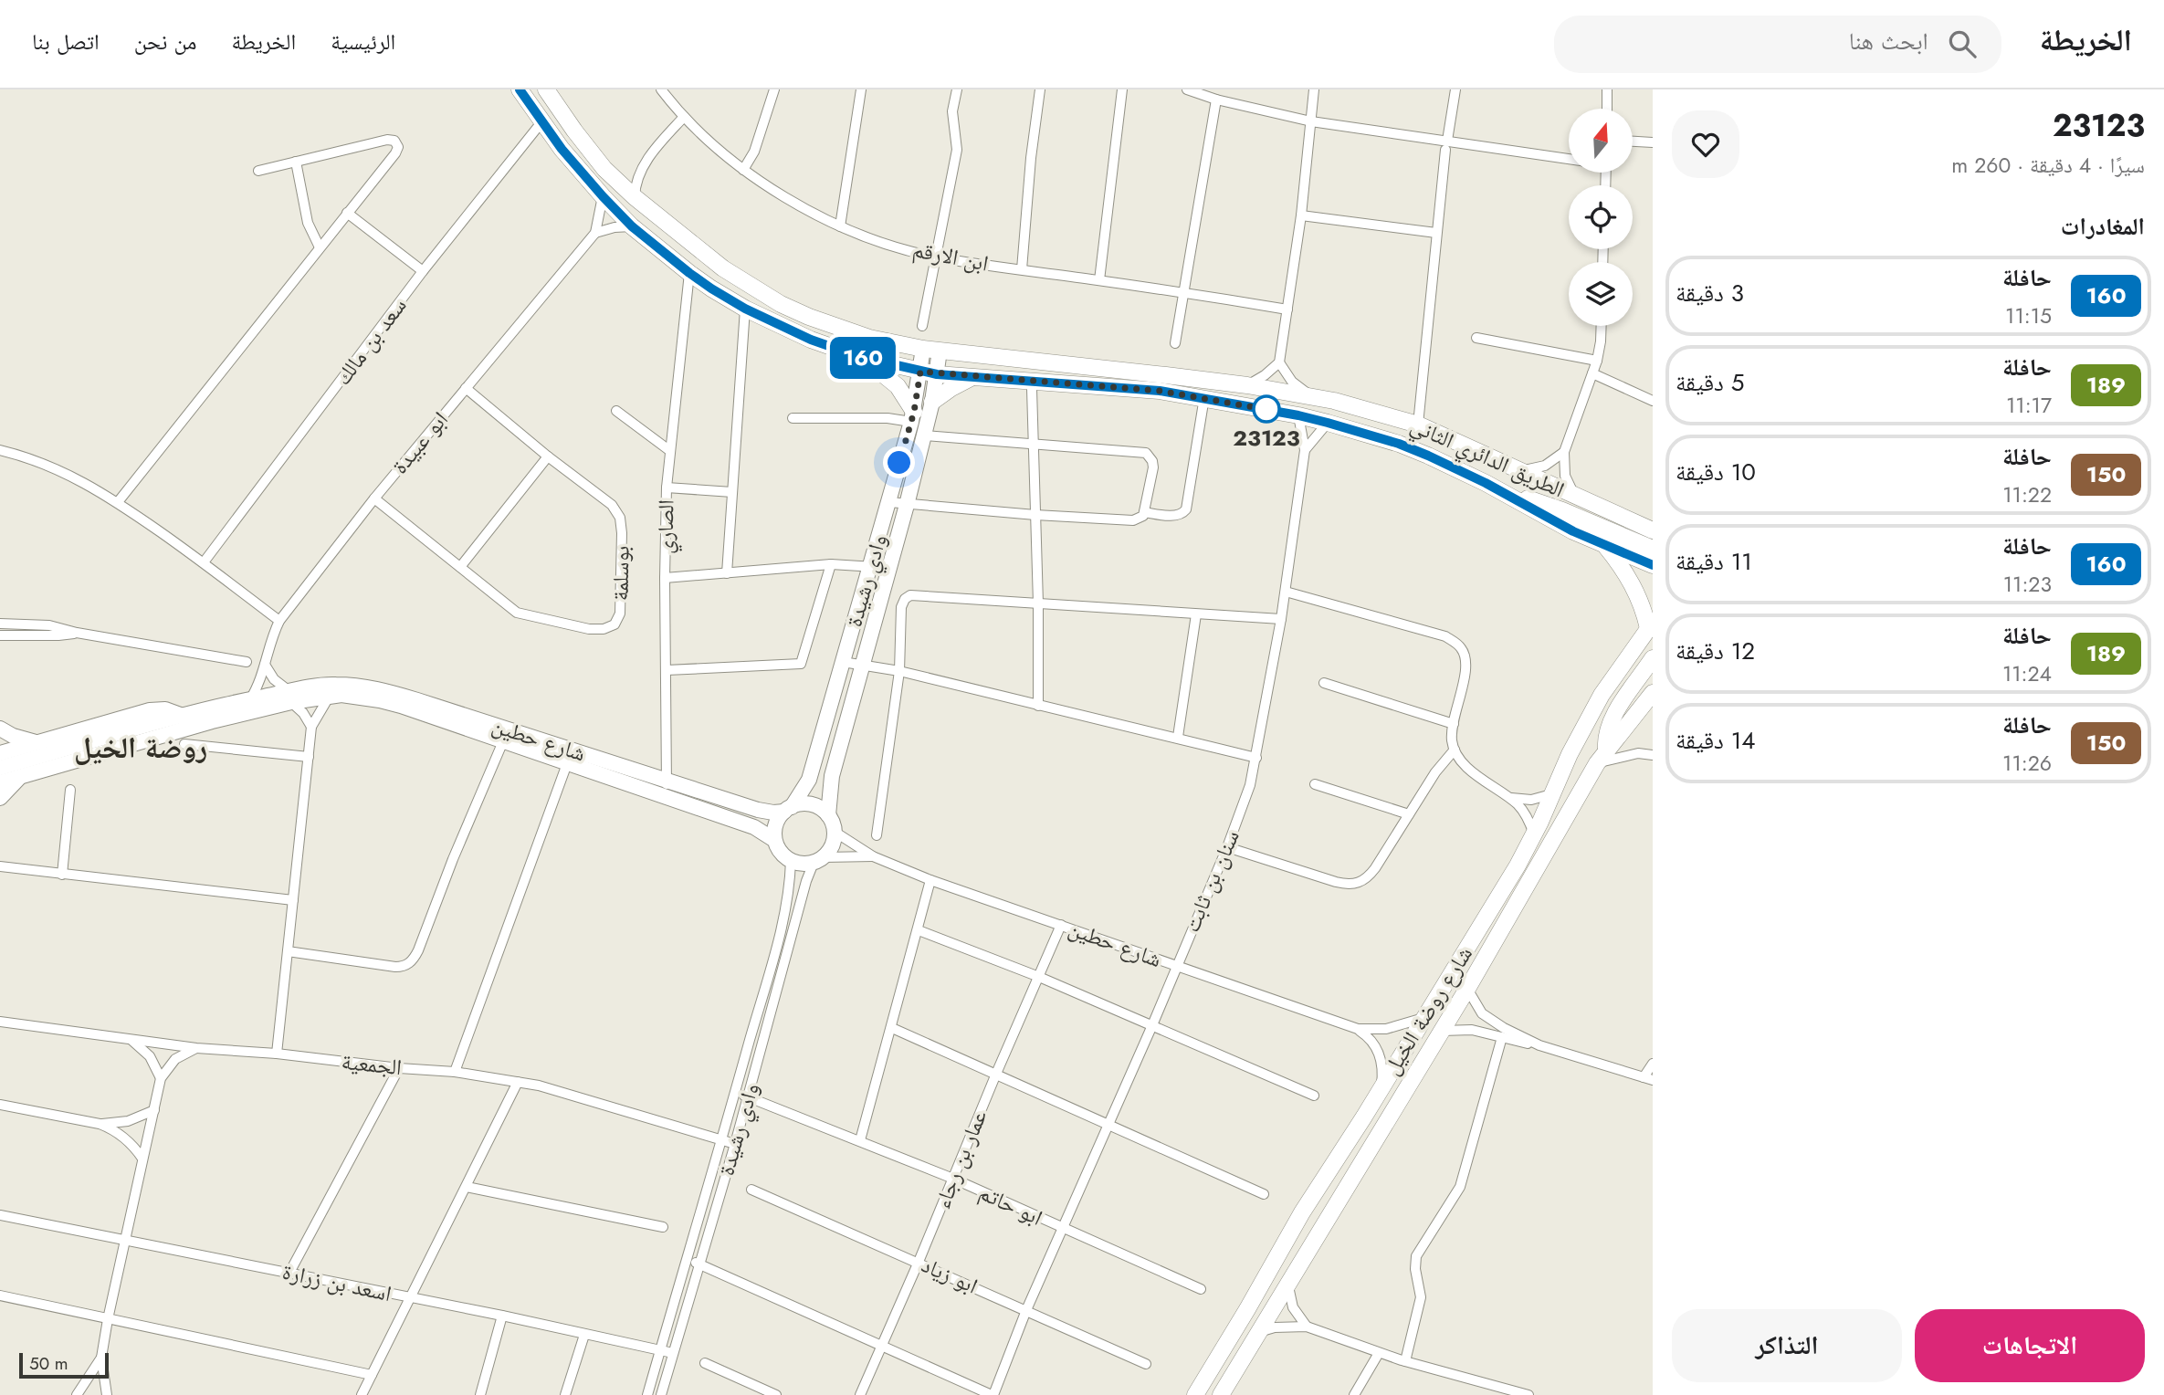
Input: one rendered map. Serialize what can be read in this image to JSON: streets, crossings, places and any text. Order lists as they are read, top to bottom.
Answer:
{
  "streets": {
    "main road": ["الطريق الدائري الثاني", "شارع روضة الخيل"],
    "street": [
      "ابن الارقم",
      "سعد بن مالك",
      "ابو عبيدة",
      "الصاري",
      "بوسلمة",
      "وادي رشيدة",
      "شارع حطين",
      "سنان بن ثابت",
      "الجمعية",
      "عمار بن رجاء",
      "ابو حاتم",
      "ابو زياد",
      "اسعد بن زرارة"
    ]
  },
  "crossings": [
    ["سعد بن مالك", "الطريق الدائري الثاني"],
    ["ابو عبيدة", "الطريق الدائري الثاني"],
    ["ابو عبيدة", "بوسلمة"],
    ["الطريق الدائري الثاني", "الصاري"],
    ["الطريق الدائري الثاني", "وادي رشيدة"],
    ["الطريق الدائري الثاني", "سنان بن ثابت"],
    ["الصاري", "شارع حطين"],
    ["وادي رشيدة", "شارع حطين"],
    ["وادي رشيدة", "الجمعية"],
    ["وادي رشيدة", "ابو حاتم"],
    ["وادي رشيدة", "اسعد بن زرارة"],
    ["شارع حطين", "سنان بن ثابت"],
    ["شارع حطين", "شارع روضة الخيل"],
    ["شارع حطين", "عمار بن رجاء"],
    ["سنان بن ثابت", "ابو حاتم"],
    ["سنان بن ثابت", "ابو زياد"],
    ["عمار بن رجاء", "ابو حاتم"],
    ["عمار بن رجاء", "ابو زياد"]
  ],
  "districts": ["روضة الخيل"],
  "places": ["23123"],
  "lines": ["bus line 160"],
  "scale_bar": "50 m",
  "north": "top",
  "page": {
    "header": "الخريطة",
    "search": "ابحث هنا",
    "nav": [
      "الرئيسية",
      "الخريطة",
      "من نحن",
      "اتصل بنا"
    ],
    "heading": [
      ["23123", "سيرًا · 4 دقيقة · 260 m"],
      "المغادرات"
    ],
    "on_map": "160",
    "list": [
      {
        "mark": "160",
        "name": "حافلة",
        "note": "11:15",
        "value": "3 دقيقة"
      },
      {
        "mark": "189",
        "name": "حافلة",
        "note": "11:17",
        "value": "5 دقيقة"
      },
      {
        "mark": "150",
        "name": "حافلة",
        "note": "11:22",
        "value": "10 دقيقة"
      },
      {
        "mark": "160",
        "name": "حافلة",
        "note": "11:23",
        "value": "11 دقيقة"
      },
      {
        "mark": "189",
        "name": "حافلة",
        "note": "11:24",
        "value": "12 دقيقة"
      },
      {
        "mark": "150",
        "name": "حافلة",
        "note": "11:26",
        "value": "14 دقيقة"
      }
    ],
    "buttons": ["الاتجاهات", "التذاكر"],
    "scale": "50 m"
  }
}
